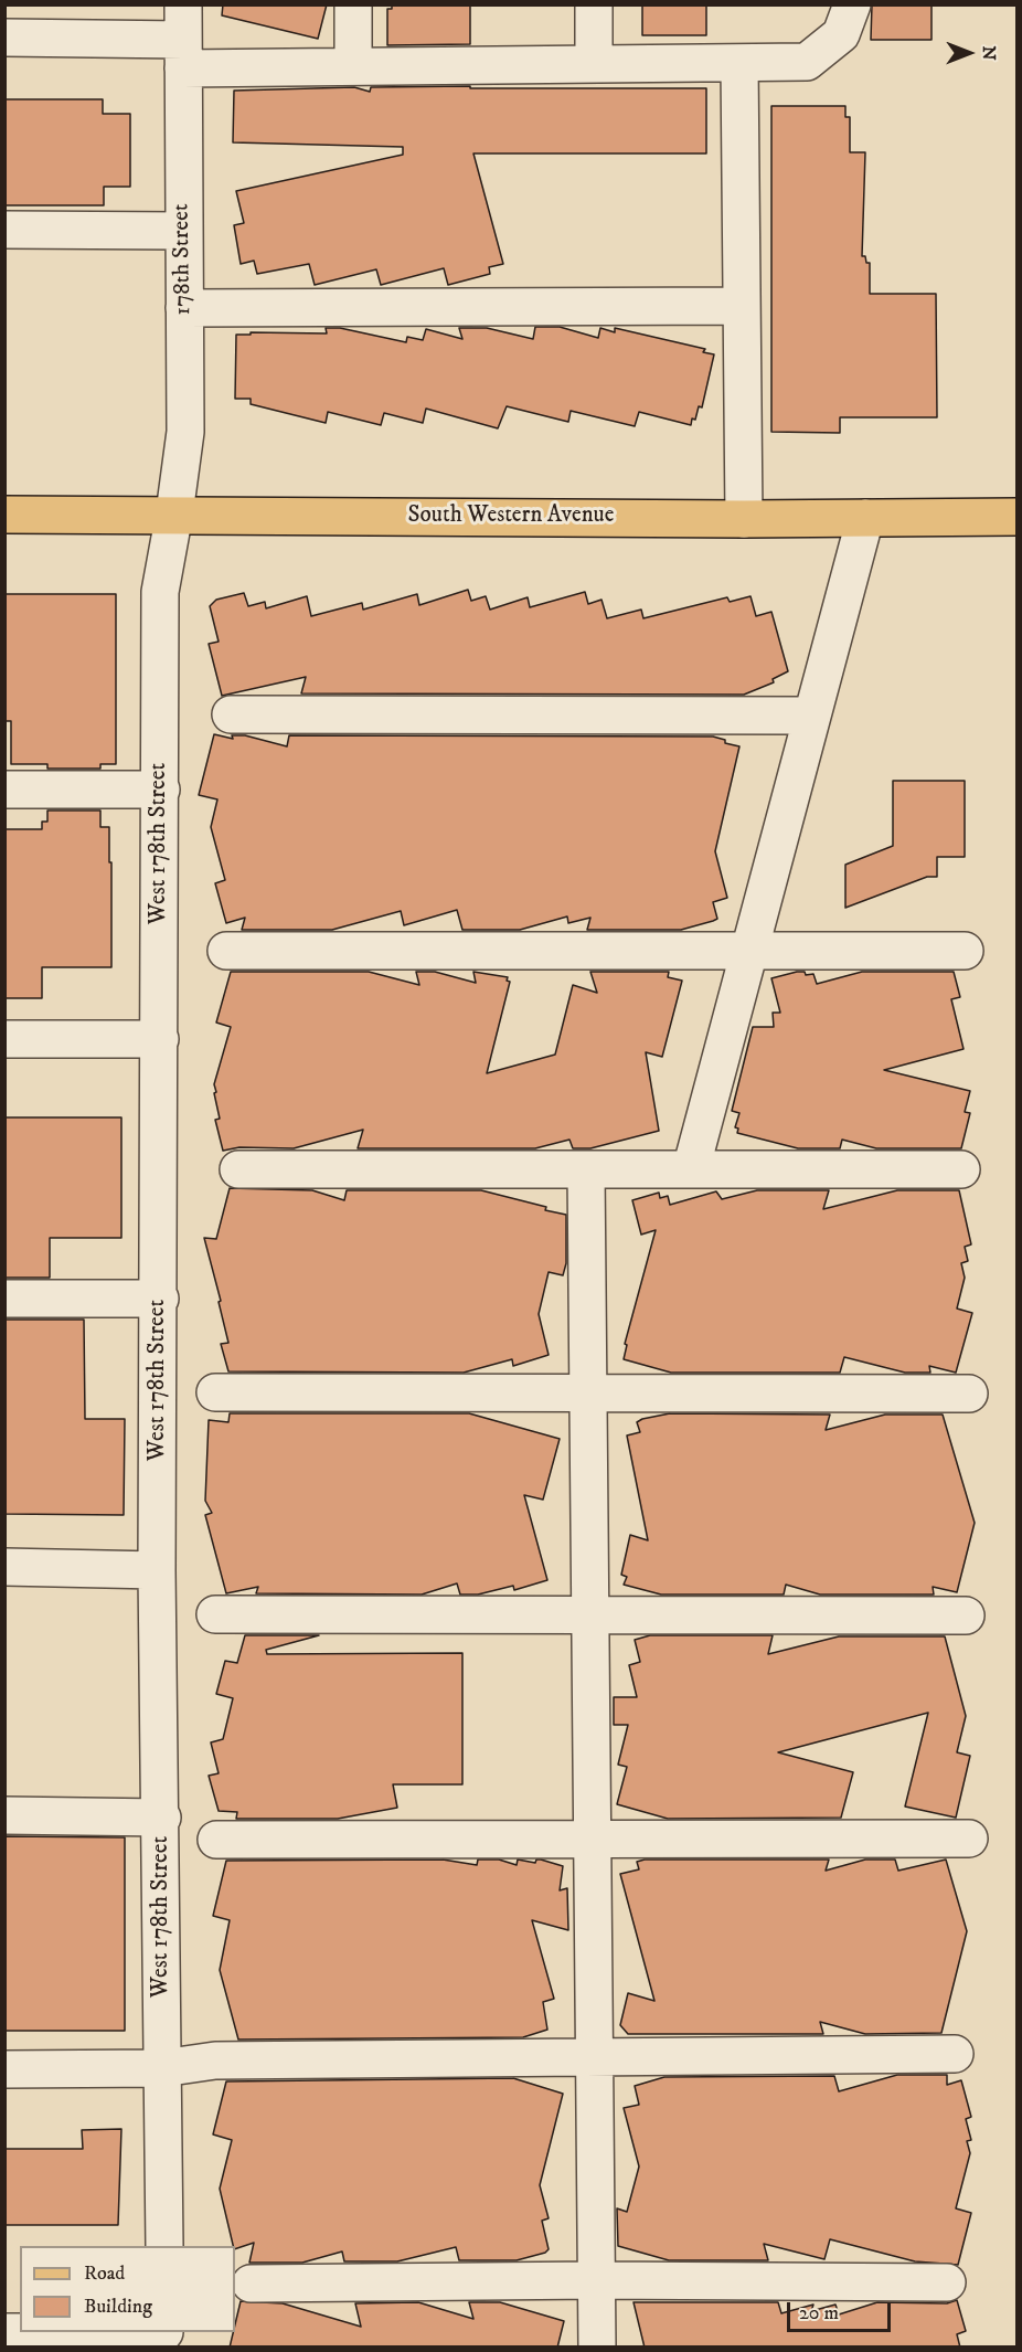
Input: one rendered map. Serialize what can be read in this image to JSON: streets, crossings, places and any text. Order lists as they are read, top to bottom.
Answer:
{
  "streets": {
    "main road": ["South Western Avenue"],
    "street": ["178th Street", "West 178th Street"]
  },
  "crossings": [
    ["178th Street", "South Western Avenue"],
    ["178th Street", "West 178th Street"],
    ["South Western Avenue", "West 178th Street"]
  ],
  "legend": ["Road", "Building"],
  "scale_bar": "20 m",
  "north": "right"
}
